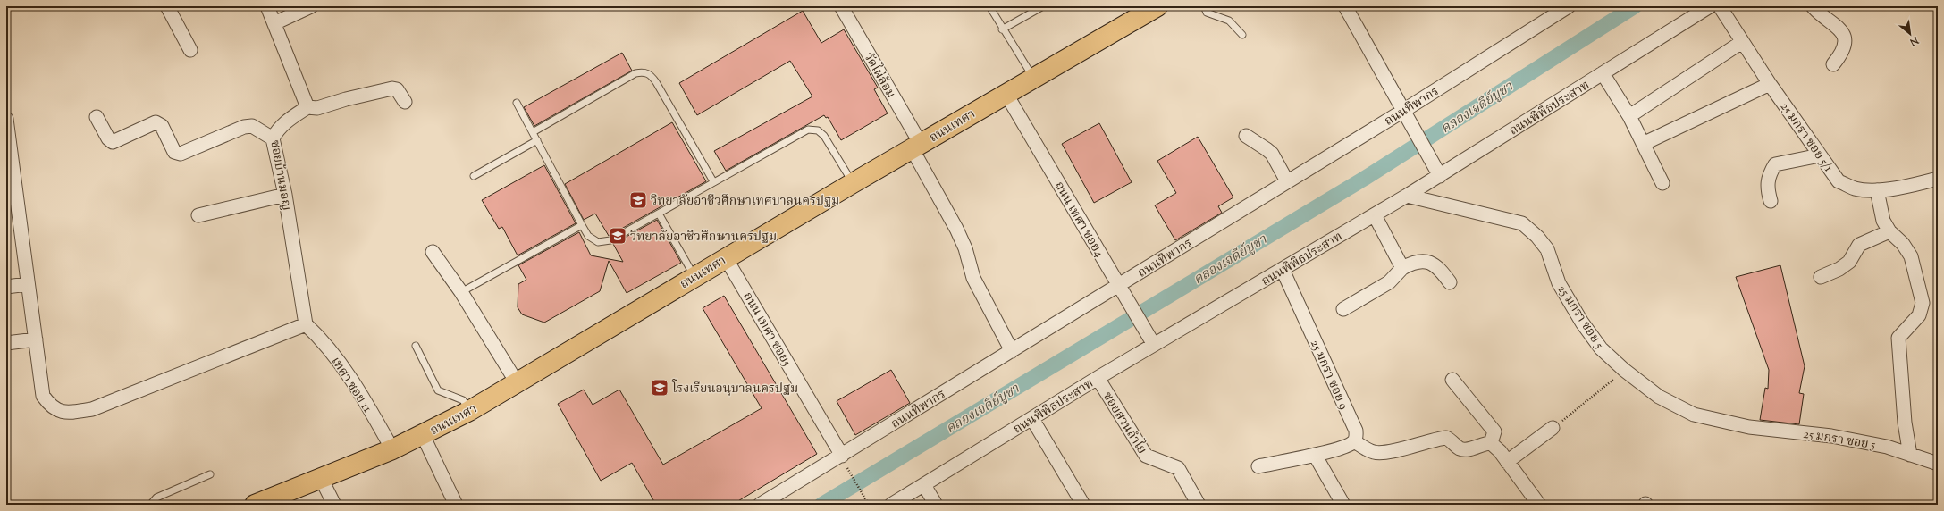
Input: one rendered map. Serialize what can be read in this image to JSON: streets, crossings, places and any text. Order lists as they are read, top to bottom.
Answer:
{
  "streets": {
    "main road": ["ถนนเทศา"],
    "street": [
      "วัดไผ่ล้อม",
      "ถนนทิพากร",
      "ถนนพิพิธประสาท",
      "25 มกรา ซอย 5/1",
      "ซอยบ้านมอญ",
      "ถนน เทศา ซอย4",
      "25 มกรา ซอย 5",
      "ถนน เทศา ซอย5",
      "25 มกรา ซอย 9",
      "เทศา ซอย 11",
      "ซอยสวนลำไย"
    ]
  },
  "crossings": [
    ["วัดไผ่ล้อม", "ถนนทิพากร"],
    ["วัดไผ่ล้อม", "ถนนเทศา"],
    ["ถนนทิพากร", "ถนน เทศา ซอย4"],
    ["ถนนทิพากร", "ถนน เทศา ซอย5"],
    ["ถนนพิพิธประสาท", "ถนน เทศา ซอย4"],
    ["ถนนพิพิธประสาท", "25 มกรา ซอย 5"],
    ["ถนนพิพิธประสาท", "25 มกรา ซอย 9"],
    ["ถนนพิพิธประสาท", "ซอยสวนลำไย"],
    ["ถนนเทศา", "ถนน เทศา ซอย4"],
    ["ถนนเทศา", "ถนน เทศา ซอย5"],
    ["ถนนเทศา", "เทศา ซอย 11"],
    ["ซอยบ้านมอญ", "เทศา ซอย 11"]
  ],
  "water": ["คลองเจดีย์บูชา"],
  "places": {
    "school or university": ["วิทยาลัยอาชีวศึกษาเทศบาลนครปฐม", "วิทยาลัยอาชีวศึกษานครปฐม", "โรงเรียนอนุบาลนครปฐม"]
  },
  "north": "bottom right"
}
